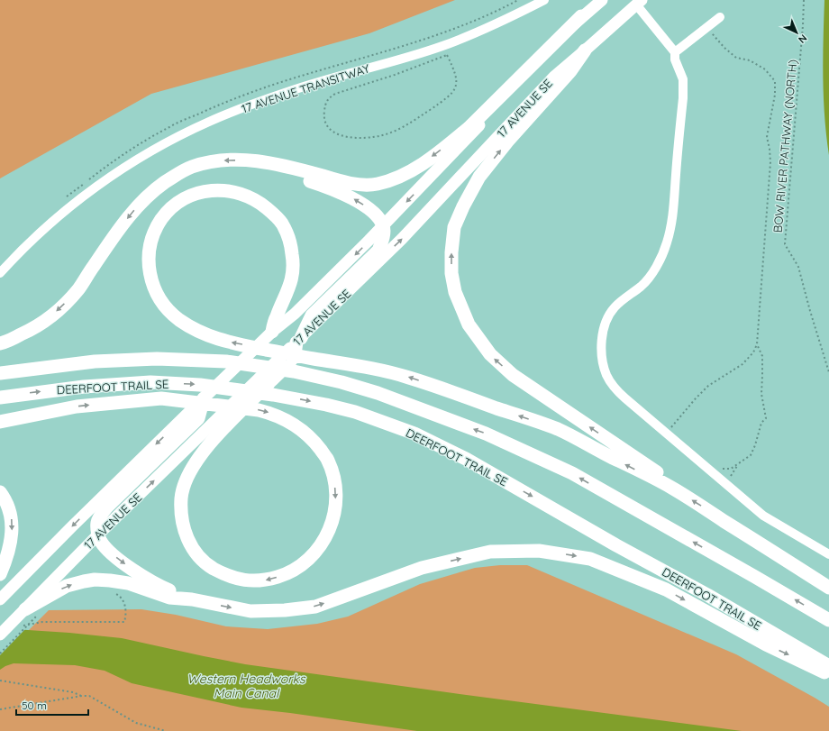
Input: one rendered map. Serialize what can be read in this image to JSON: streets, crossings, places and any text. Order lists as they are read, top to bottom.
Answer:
{
  "streets": {
    "highway": ["DEERFOOT TRAIL SE"],
    "main road": ["17 AVENUE SE"],
    "lane": ["17 AVENUE TRANSITWAY"],
    "path": ["BOW RIVER PATHWAY (NORTH)"]
  },
  "water": ["Western Headworks Main Canal"],
  "scale_bar": "50 m",
  "north": "bottom right"
}
